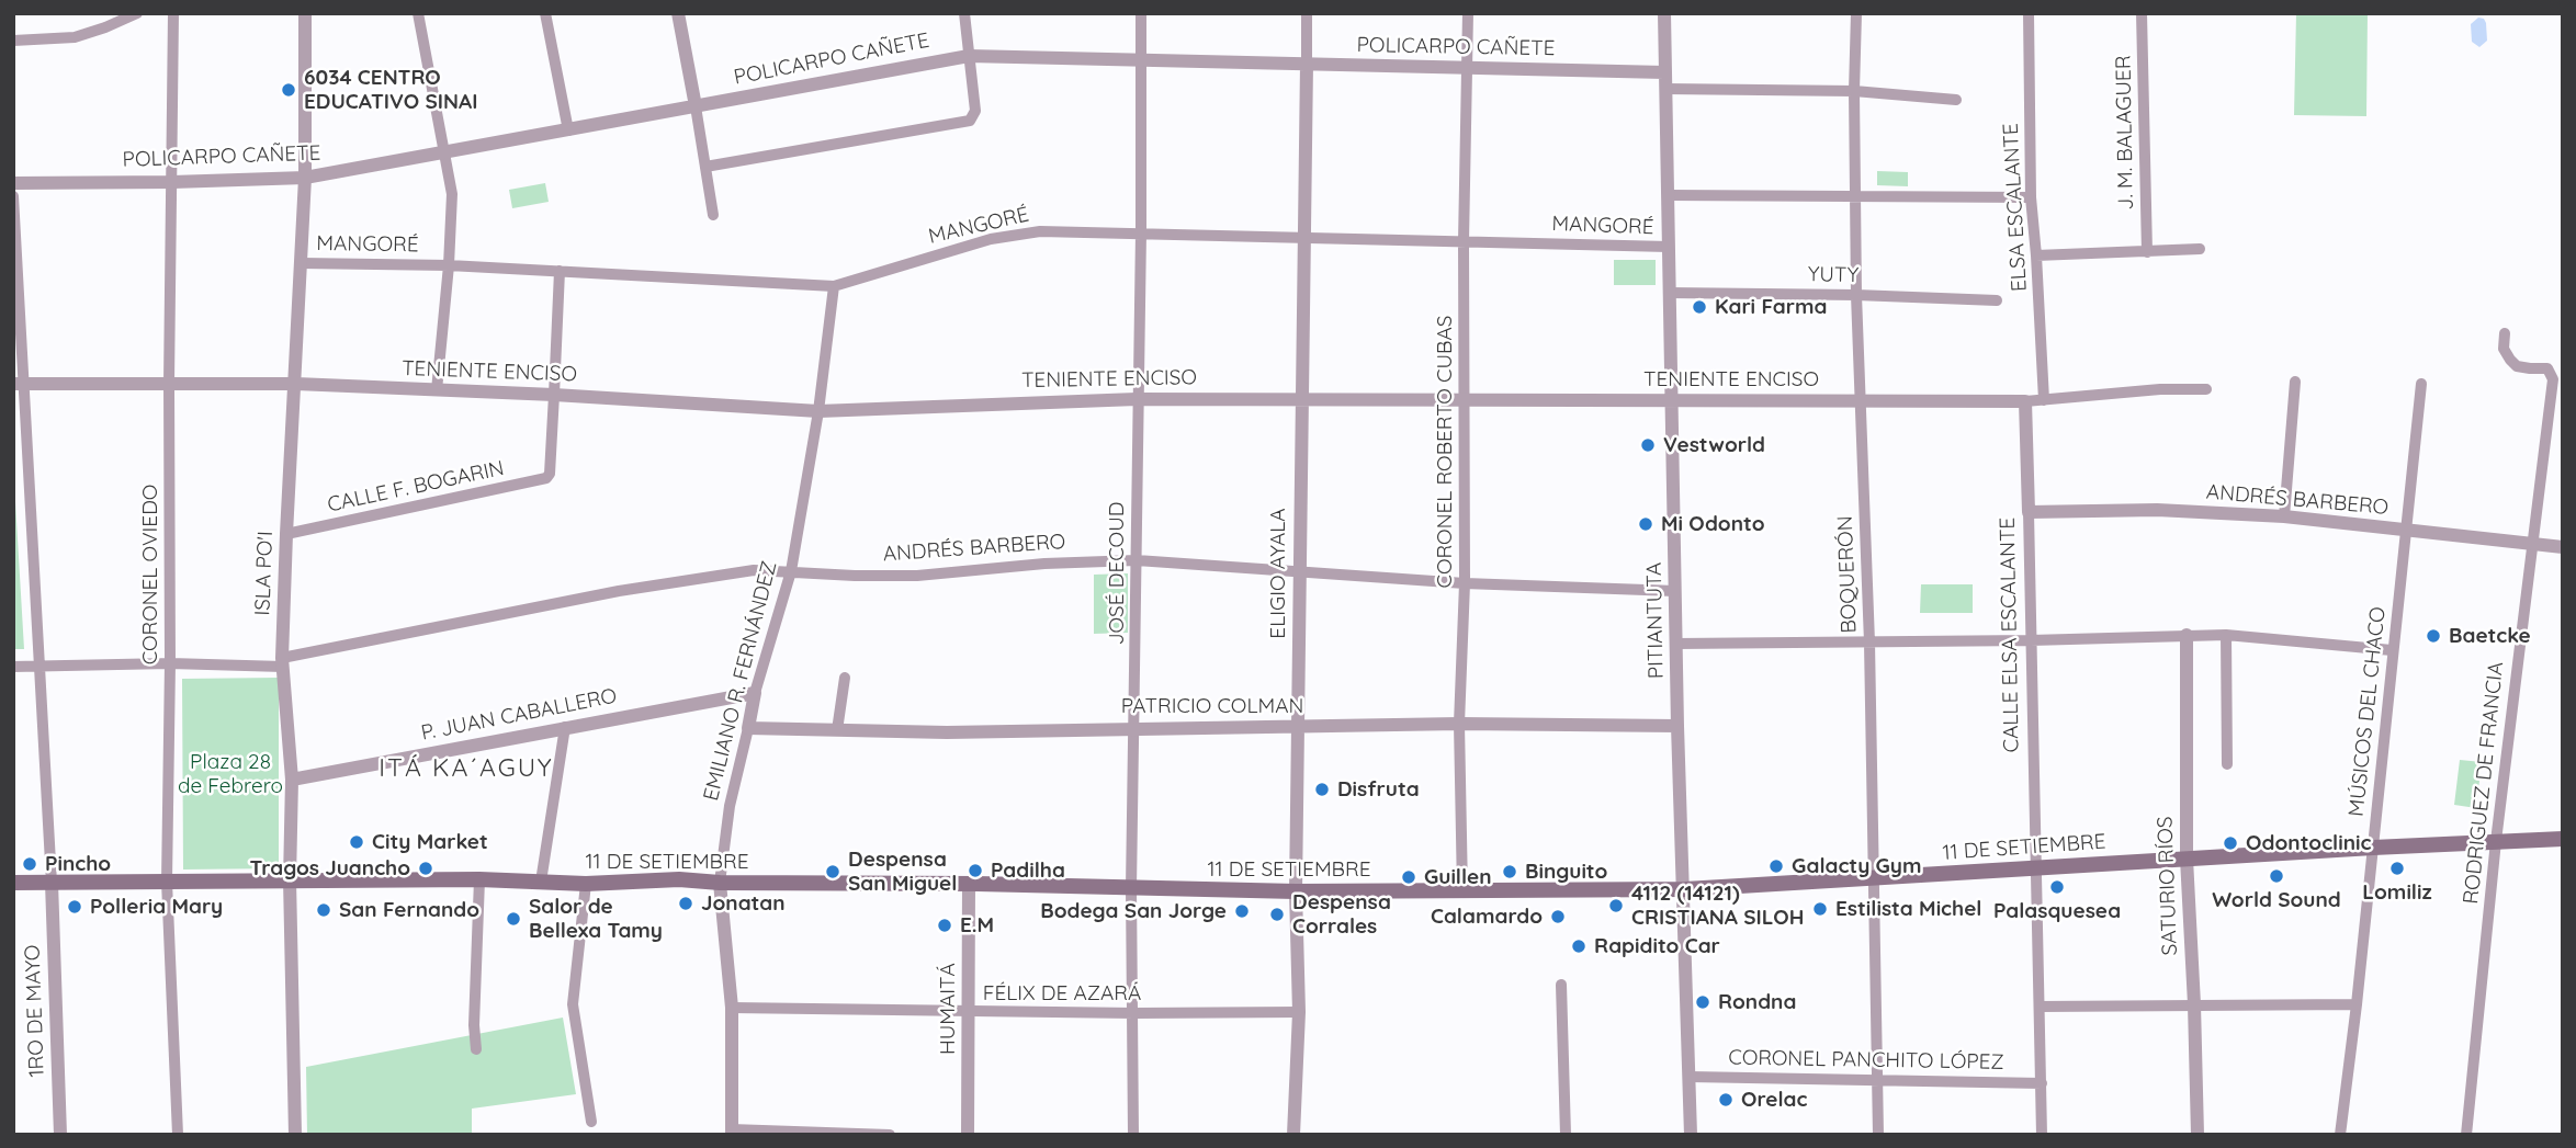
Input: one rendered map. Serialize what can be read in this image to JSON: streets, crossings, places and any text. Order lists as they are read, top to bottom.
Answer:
{
  "streets": {
    "main road": ["11 DE SETIEMBRE"],
    "street": [
      "POLICARPO CAÑETE",
      "J. M. BALAGUER",
      "ELSA ESCALANTE",
      "MANGORÉ",
      "YUTY",
      "TENIENTE ENCISO",
      "CORONEL ROBERTO CUBAS",
      "CALLE F. BOGARIN",
      "ANDRÉS BARBERO",
      "ISLA PO'I",
      "JOSÉ DECOUD",
      "ELIGIO AYALA",
      "CORONEL OVIEDO",
      "BOQUERÓN",
      "PITIANTUTA",
      "CALLE ELSA ESCALANTE",
      "EMILIANO R. FERNÁNDEZ",
      "PATRICIO COLMAN",
      "MÚSICOS DEL CHACO",
      "P. JUAN CABALLERO",
      "RODRIGUEZ DE FRANCIA",
      "SATURIO RÍOS",
      "FÉLIX DE AZARÁ",
      "HUMAITÁ",
      "1RO DE MAYO",
      "CORONEL PANCHITO LÓPEZ"
    ]
  },
  "crossings": [
    ["POLICARPO CAÑETE", "CORONEL ROBERTO CUBAS"],
    ["POLICARPO CAÑETE", "ISLA PO'I"],
    ["POLICARPO CAÑETE", "JOSÉ DECOUD"],
    ["POLICARPO CAÑETE", "ELIGIO AYALA"],
    ["POLICARPO CAÑETE", "CORONEL OVIEDO"],
    ["POLICARPO CAÑETE", "PITIANTUTA"],
    ["ELSA ESCALANTE", "MANGORÉ"],
    ["ELSA ESCALANTE", "TENIENTE ENCISO"],
    ["MANGORÉ", "CORONEL ROBERTO CUBAS"],
    ["MANGORÉ", "ISLA PO'I"],
    ["MANGORÉ", "JOSÉ DECOUD"],
    ["MANGORÉ", "ELIGIO AYALA"],
    ["MANGORÉ", "BOQUERÓN"],
    ["MANGORÉ", "PITIANTUTA"],
    ["MANGORÉ", "EMILIANO R. FERNÁNDEZ"],
    ["YUTY", "BOQUERÓN"],
    ["YUTY", "PITIANTUTA"],
    ["TENIENTE ENCISO", "CORONEL ROBERTO CUBAS"],
    ["TENIENTE ENCISO", "CALLE F. BOGARIN"],
    ["TENIENTE ENCISO", "ISLA PO'I"],
    ["TENIENTE ENCISO", "JOSÉ DECOUD"],
    ["TENIENTE ENCISO", "ELIGIO AYALA"],
    ["TENIENTE ENCISO", "CORONEL OVIEDO"],
    ["TENIENTE ENCISO", "BOQUERÓN"],
    ["TENIENTE ENCISO", "PITIANTUTA"],
    ["TENIENTE ENCISO", "CALLE ELSA ESCALANTE"],
    ["TENIENTE ENCISO", "EMILIANO R. FERNÁNDEZ"],
    ["TENIENTE ENCISO", "1RO DE MAYO"],
    ["CORONEL ROBERTO CUBAS", "ANDRÉS BARBERO"],
    ["CORONEL ROBERTO CUBAS", "PATRICIO COLMAN"],
    ["CORONEL ROBERTO CUBAS", "11 DE SETIEMBRE"],
    ["CALLE F. BOGARIN", "ISLA PO'I"],
    ["ANDRÉS BARBERO", "ISLA PO'I"],
    ["ANDRÉS BARBERO", "JOSÉ DECOUD"],
    ["ANDRÉS BARBERO", "ELIGIO AYALA"],
    ["ANDRÉS BARBERO", "CORONEL OVIEDO"],
    ["ANDRÉS BARBERO", "PITIANTUTA"],
    ["ANDRÉS BARBERO", "CALLE ELSA ESCALANTE"],
    ["ANDRÉS BARBERO", "EMILIANO R. FERNÁNDEZ"],
    ["ANDRÉS BARBERO", "MÚSICOS DEL CHACO"],
    ["ANDRÉS BARBERO", "RODRIGUEZ DE FRANCIA"],
    ["ANDRÉS BARBERO", "1RO DE MAYO"],
    ["ISLA PO'I", "P. JUAN CABALLERO"],
    ["ISLA PO'I", "11 DE SETIEMBRE"],
    ["JOSÉ DECOUD", "PATRICIO COLMAN"],
    ["JOSÉ DECOUD", "11 DE SETIEMBRE"],
    ["JOSÉ DECOUD", "FÉLIX DE AZARÁ"],
    ["ELIGIO AYALA", "PATRICIO COLMAN"],
    ["ELIGIO AYALA", "11 DE SETIEMBRE"],
    ["ELIGIO AYALA", "FÉLIX DE AZARÁ"],
    ["CORONEL OVIEDO", "11 DE SETIEMBRE"],
    ["BOQUERÓN", "11 DE SETIEMBRE"],
    ["BOQUERÓN", "CORONEL PANCHITO LÓPEZ"],
    ["PITIANTUTA", "PATRICIO COLMAN"],
    ["PITIANTUTA", "11 DE SETIEMBRE"],
    ["PITIANTUTA", "CORONEL PANCHITO LÓPEZ"],
    ["CALLE ELSA ESCALANTE", "11 DE SETIEMBRE"],
    ["EMILIANO R. FERNÁNDEZ", "PATRICIO COLMAN"],
    ["EMILIANO R. FERNÁNDEZ", "P. JUAN CABALLERO"],
    ["EMILIANO R. FERNÁNDEZ", "11 DE SETIEMBRE"],
    ["EMILIANO R. FERNÁNDEZ", "FÉLIX DE AZARÁ"],
    ["MÚSICOS DEL CHACO", "11 DE SETIEMBRE"],
    ["RODRIGUEZ DE FRANCIA", "11 DE SETIEMBRE"],
    ["11 DE SETIEMBRE", "SATURIO RÍOS"],
    ["11 DE SETIEMBRE", "HUMAITÁ"],
    ["11 DE SETIEMBRE", "1RO DE MAYO"],
    ["FÉLIX DE AZARÁ", "HUMAITÁ"]
  ],
  "districts": ["ITÁ KA´AGUY"],
  "parks": ["Plaza 28 de Febrero"],
  "places": [
    "6034 CENTRO EDUCATIVO SINAI",
    "Kari Farma",
    "Vestworld",
    "Mi Odonto",
    "Baetcke",
    "Disfruta",
    "City Market",
    "Odontoclinic",
    "Pincho",
    "Galacty Gym",
    "Tragos Juancho",
    "Lomiliz",
    "Padilha",
    "Despensa San Miguel",
    "Binguito",
    "World Sound",
    "Guillen",
    "Palasquesea",
    "Jonatan",
    "4112 (14121) CRISTIANA SILOH",
    "Polleria Mary",
    "Estilista Michel",
    "San Fernando",
    "Bodega San Jorge",
    "Despensa Corrales",
    "Calamardo",
    "Salor de Bellexa Tamy",
    "E.M",
    "Rapidito Car",
    "Rondna",
    "Orelac"
  ]
}
